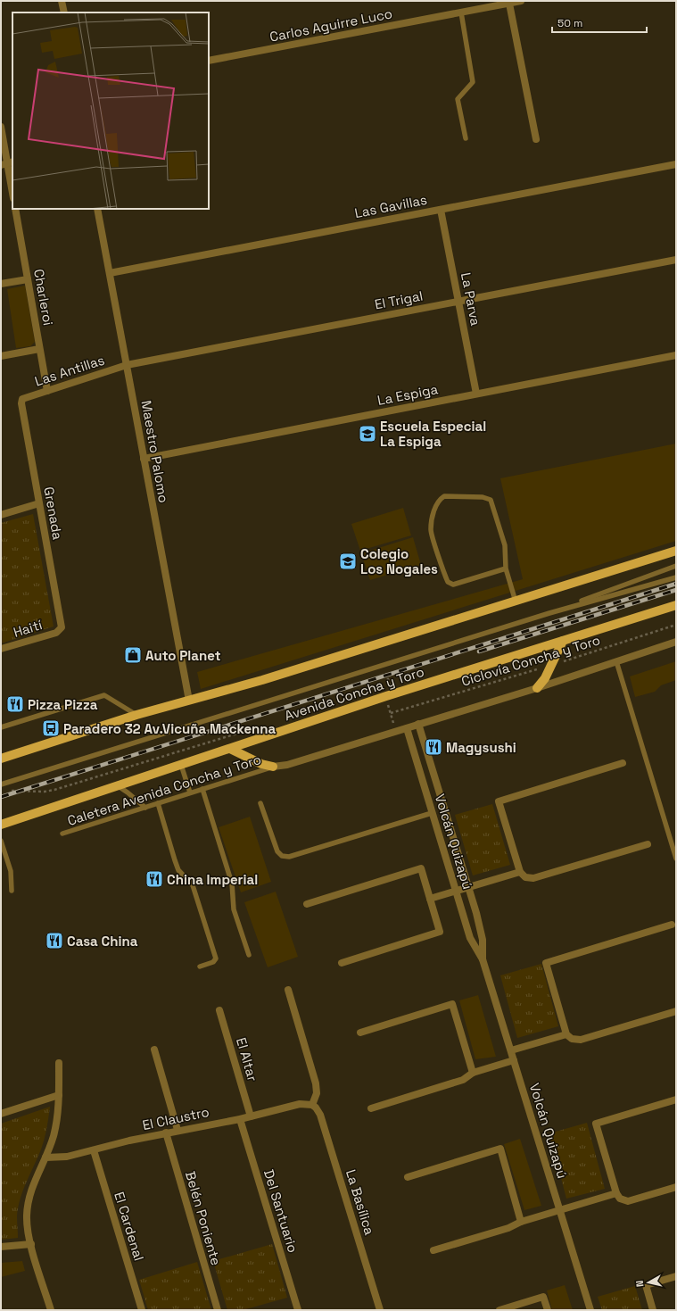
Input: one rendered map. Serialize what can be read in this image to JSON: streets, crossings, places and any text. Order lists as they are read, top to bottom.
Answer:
{
  "streets": {
    "main road": ["Avenida Concha y Toro"],
    "street": [
      "Carlos Aguirre Luco",
      "Las Gavillas",
      "Charleroi",
      "La Parva",
      "El Trigal",
      "Las Antillas",
      "La Espiga",
      "Maestro Palomo",
      "Grenada",
      "Haití",
      "Volcán Quizapú",
      "El Altar",
      "El Claustro",
      "La Basílica",
      "Del Santuario",
      "Belén Poniente",
      "El Cardenal"
    ],
    "lane": ["Caletera Avenida Concha y Toro"],
    "path": ["Ciclovía Concha y Toro"]
  },
  "crossings": [
    ["Las Gavillas", "La Parva"],
    ["Las Gavillas", "Maestro Palomo"],
    ["Charleroi", "Las Antillas"],
    ["La Parva", "El Trigal"],
    ["La Parva", "La Espiga"],
    ["El Trigal", "Las Antillas"],
    ["El Trigal", "Maestro Palomo"],
    ["Las Antillas", "Maestro Palomo"],
    ["Las Antillas", "Grenada"],
    ["La Espiga", "Maestro Palomo"],
    ["Grenada", "Haití"],
    ["El Altar", "El Claustro"],
    ["El Claustro", "La Basílica"],
    ["El Claustro", "Del Santuario"],
    ["El Claustro", "Belén Poniente"],
    ["El Claustro", "El Cardenal"]
  ],
  "places": {
    "school or university": ["Escuela Especial La Espiga", "Colegio Los Nogales"],
    "shop": ["Auto Planet"],
    "restaurant": [
      "Pizza Pizza",
      "Magysushi",
      "China Imperial",
      "Casa China"
    ],
    "bus stop": ["Paradero 32 Av.Vicuña Mackenna"]
  },
  "scale_bar": "50 m",
  "north": "left"
}
